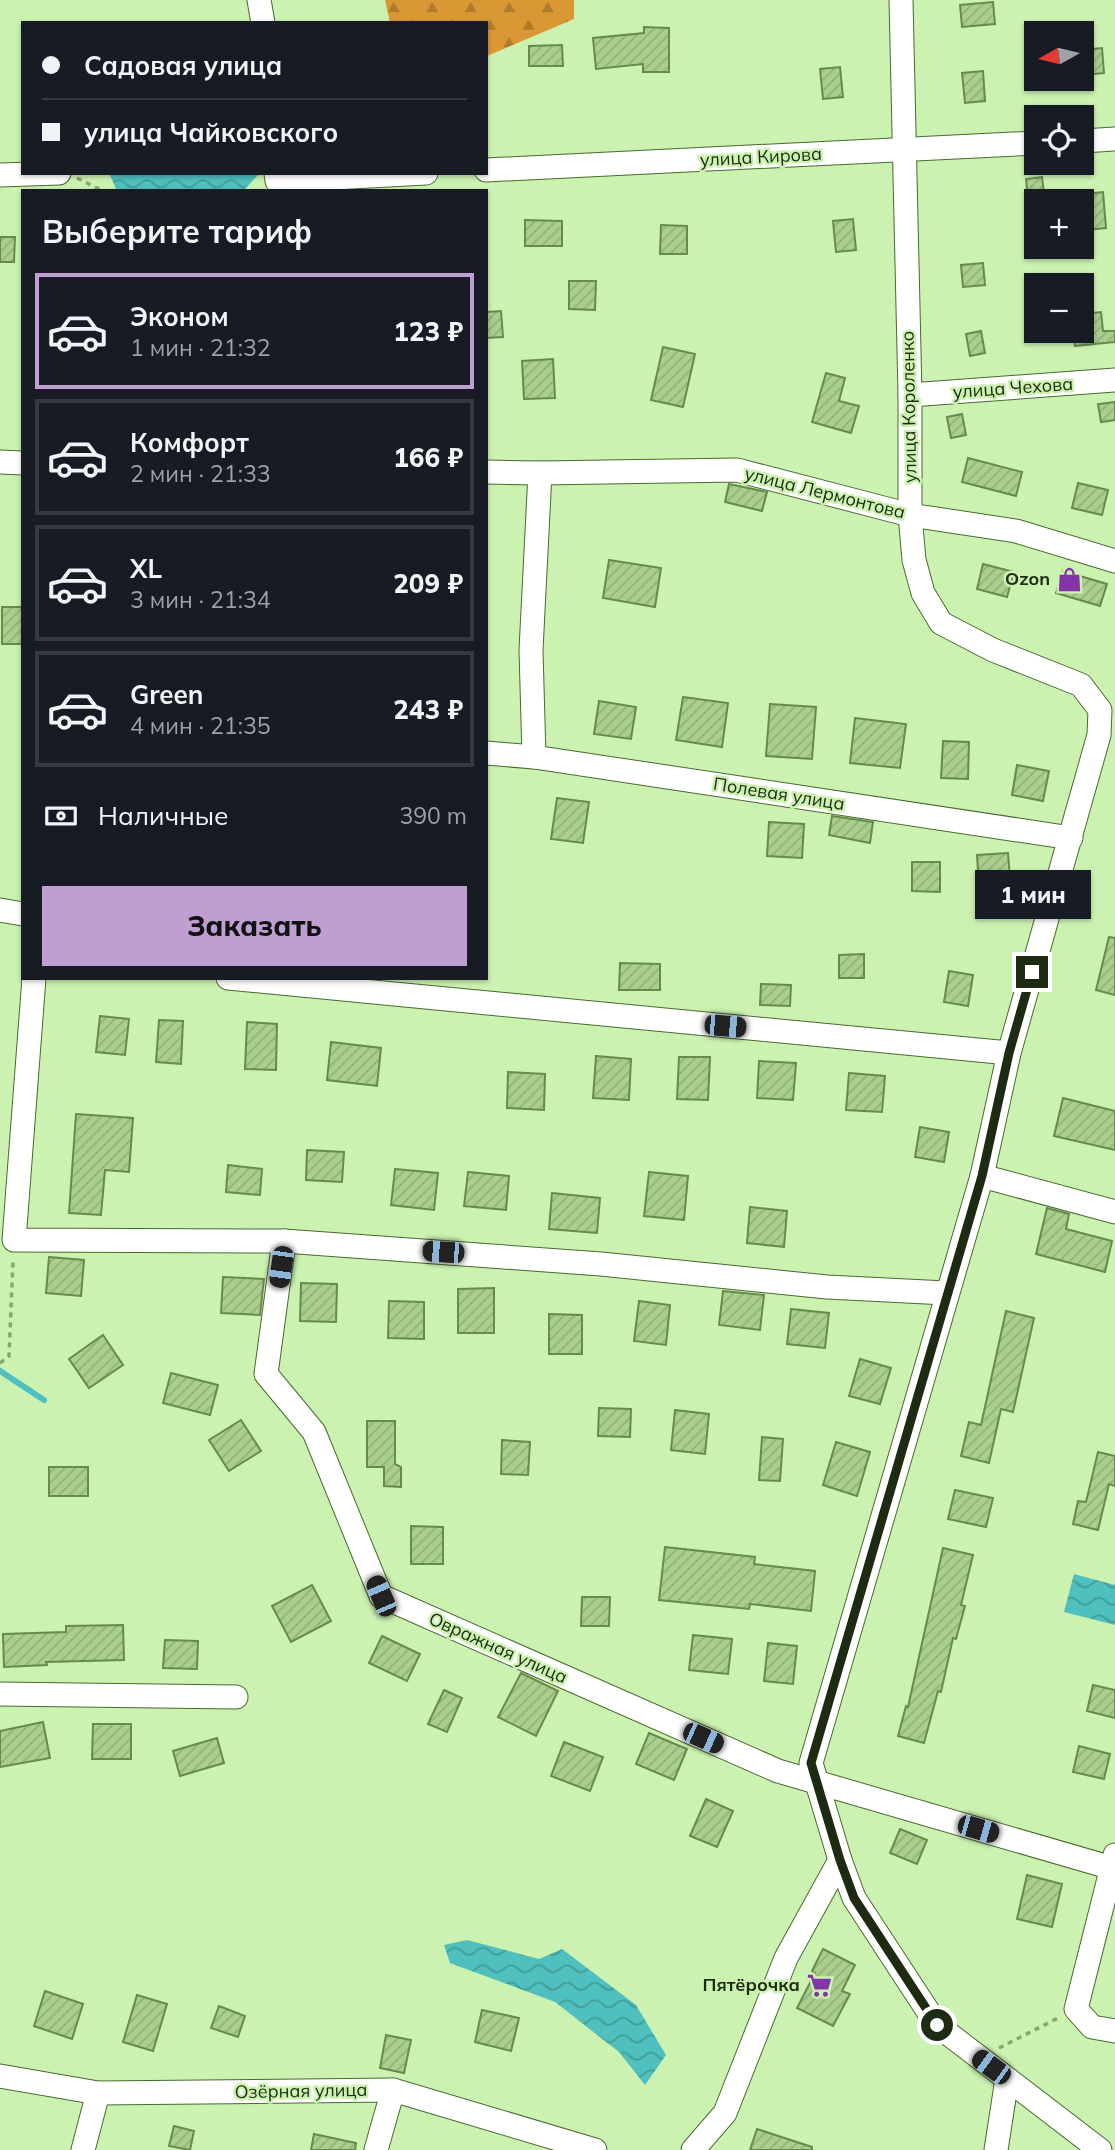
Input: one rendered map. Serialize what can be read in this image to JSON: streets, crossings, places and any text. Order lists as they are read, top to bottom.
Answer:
{
  "streets": {
    "street": [
      "улица Кирова",
      "улица Чехова",
      "улица Короленко",
      "улица Лермонтова",
      "Полевая улица",
      "Овражная улица",
      "Озёрная улица"
    ]
  },
  "crossings": [
    ["улица Кирова", "улица Короленко"],
    ["улица Чехова", "улица Короленко"],
    ["улица Короленко", "улица Лермонтова"],
    ["улица Короленко", "Полевая улица"]
  ],
  "places": {
    "shop": ["Ozon"],
    "supermarket": ["Пятёрочка"]
  },
  "north": "left",
  "page": {
    "map_buttons": ["+", "−"],
    "banner": ["Садовая улица", "улица Чайковского"],
    "heading": "Выберите тариф",
    "list": [
      {
        "name": "Эконом",
        "note": "1 мин · 21:32",
        "value": "123 ₽"
      },
      {
        "name": "Комфорт",
        "note": "2 мин · 21:33",
        "value": "166 ₽"
      },
      {
        "name": "XL",
        "note": "3 мин · 21:34",
        "value": "209 ₽"
      },
      {
        "name": "Green",
        "note": "4 мин · 21:35",
        "value": "243 ₽"
      }
    ],
    "pay": ["Наличные", "390 m"],
    "bubble": "1 мин",
    "buttons": "Заказать"
  }
}
